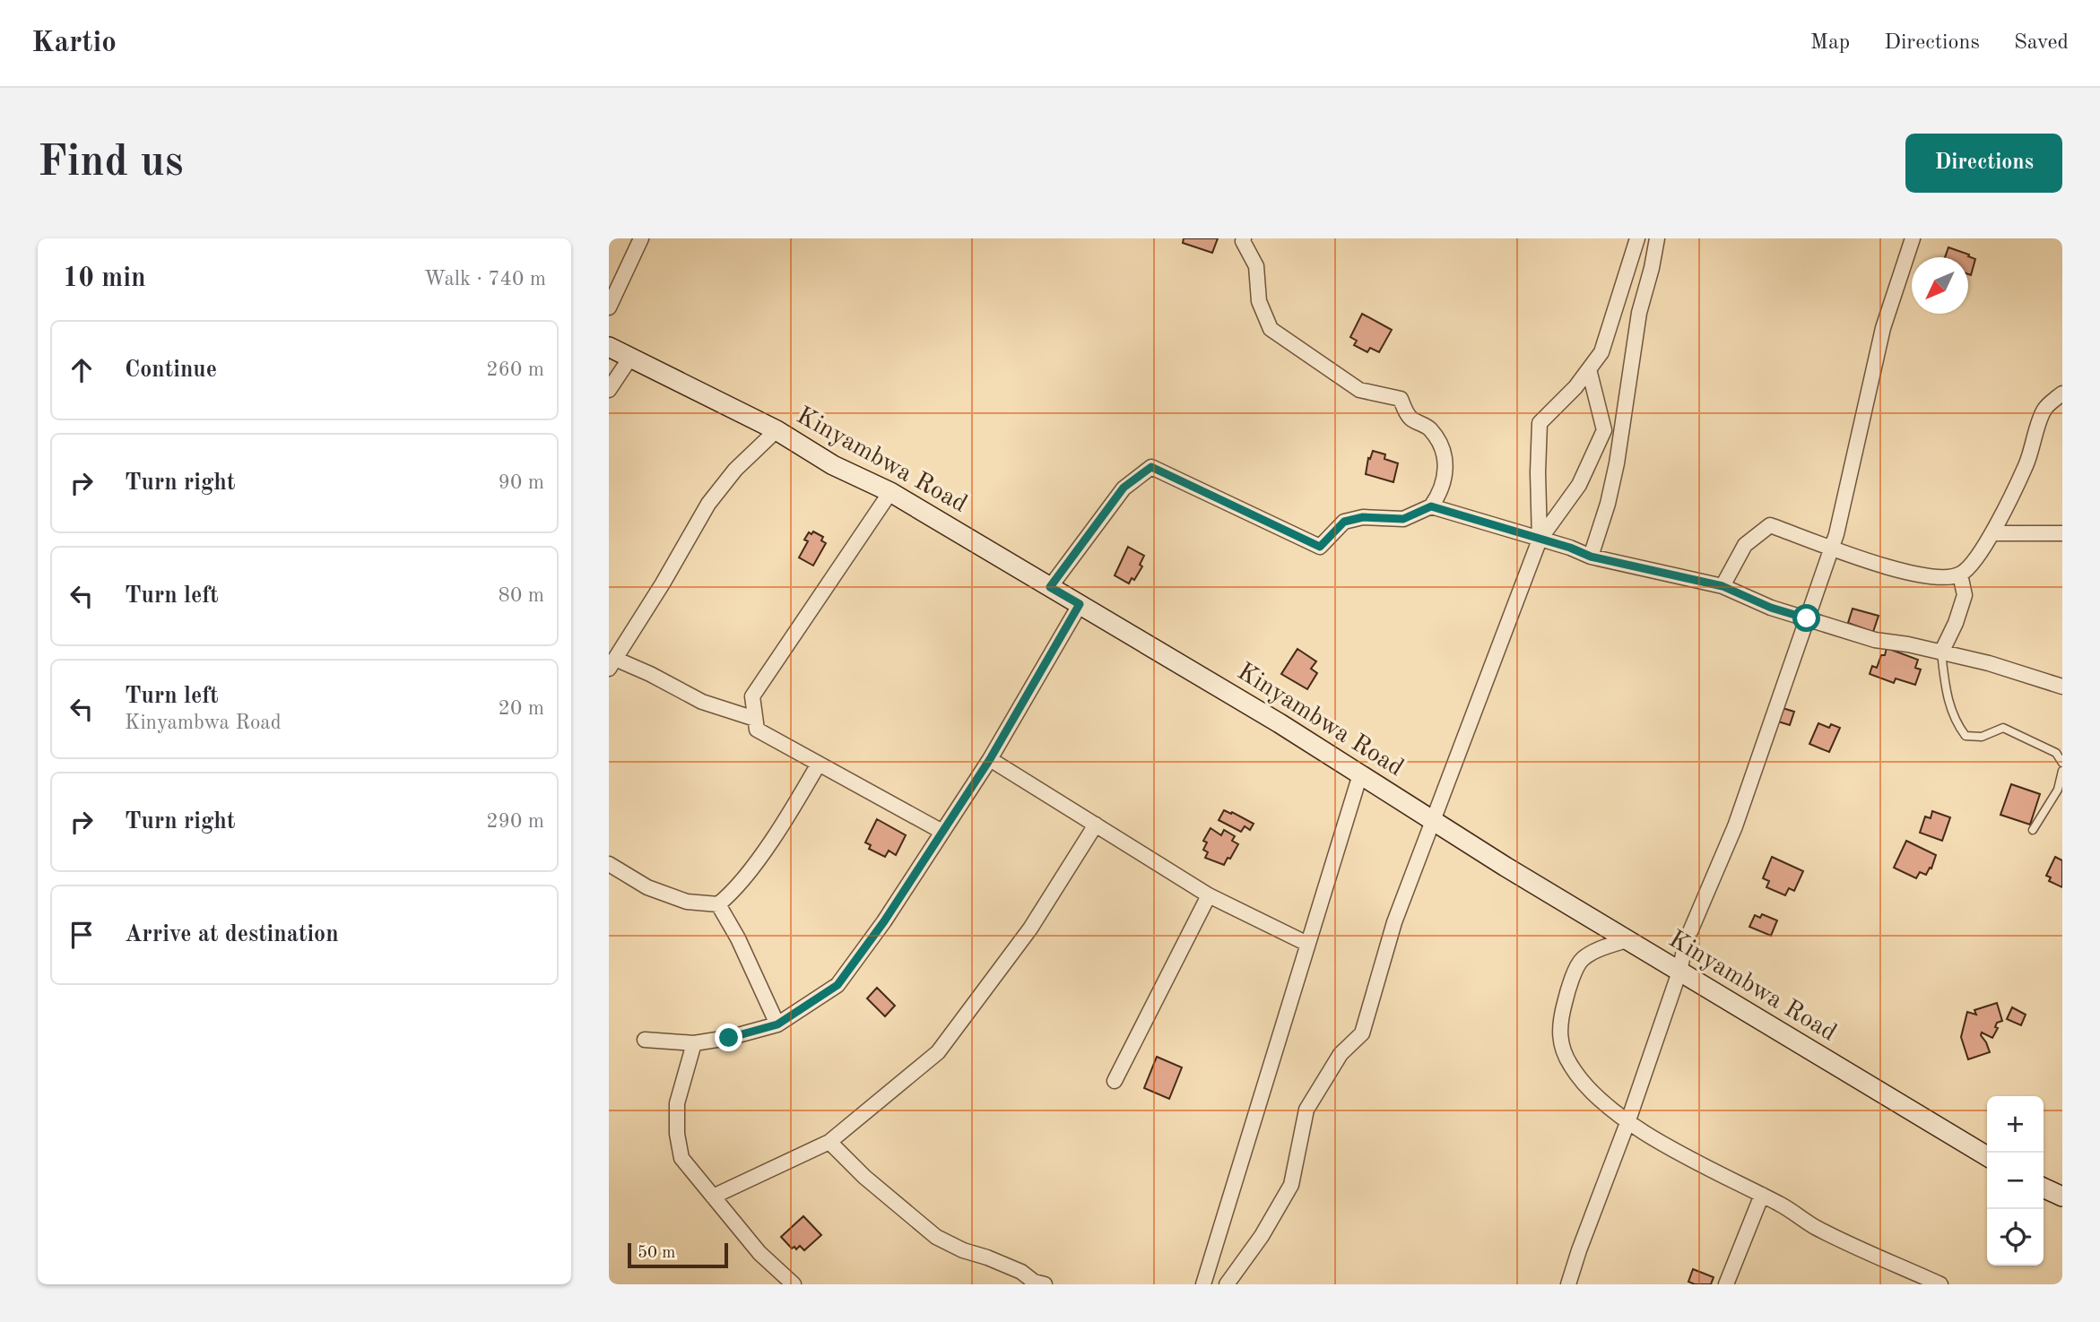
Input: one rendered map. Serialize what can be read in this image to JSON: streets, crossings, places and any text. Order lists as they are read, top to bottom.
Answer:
{
  "streets": {
    "street": ["Kinyambwa Road"]
  },
  "scale_bar": "50 m",
  "north": "bottom left",
  "page": {
    "header": "Kartio",
    "nav": ["Map", "Directions", "Saved"],
    "buttons": "Directions",
    "title": "Find us",
    "heading": ["10 min", "Walk · 740 m"],
    "list": [
      ["Continue", "260 m"],
      ["Turn right", "90 m"],
      ["Turn left", "80 m"],
      ["Turn left", "Kinyambwa Road", "20 m"],
      ["Turn right", "290 m"],
      "Arrive at destination"
    ],
    "map_buttons": ["+", "−"],
    "scale": "50 m"
  }
}
